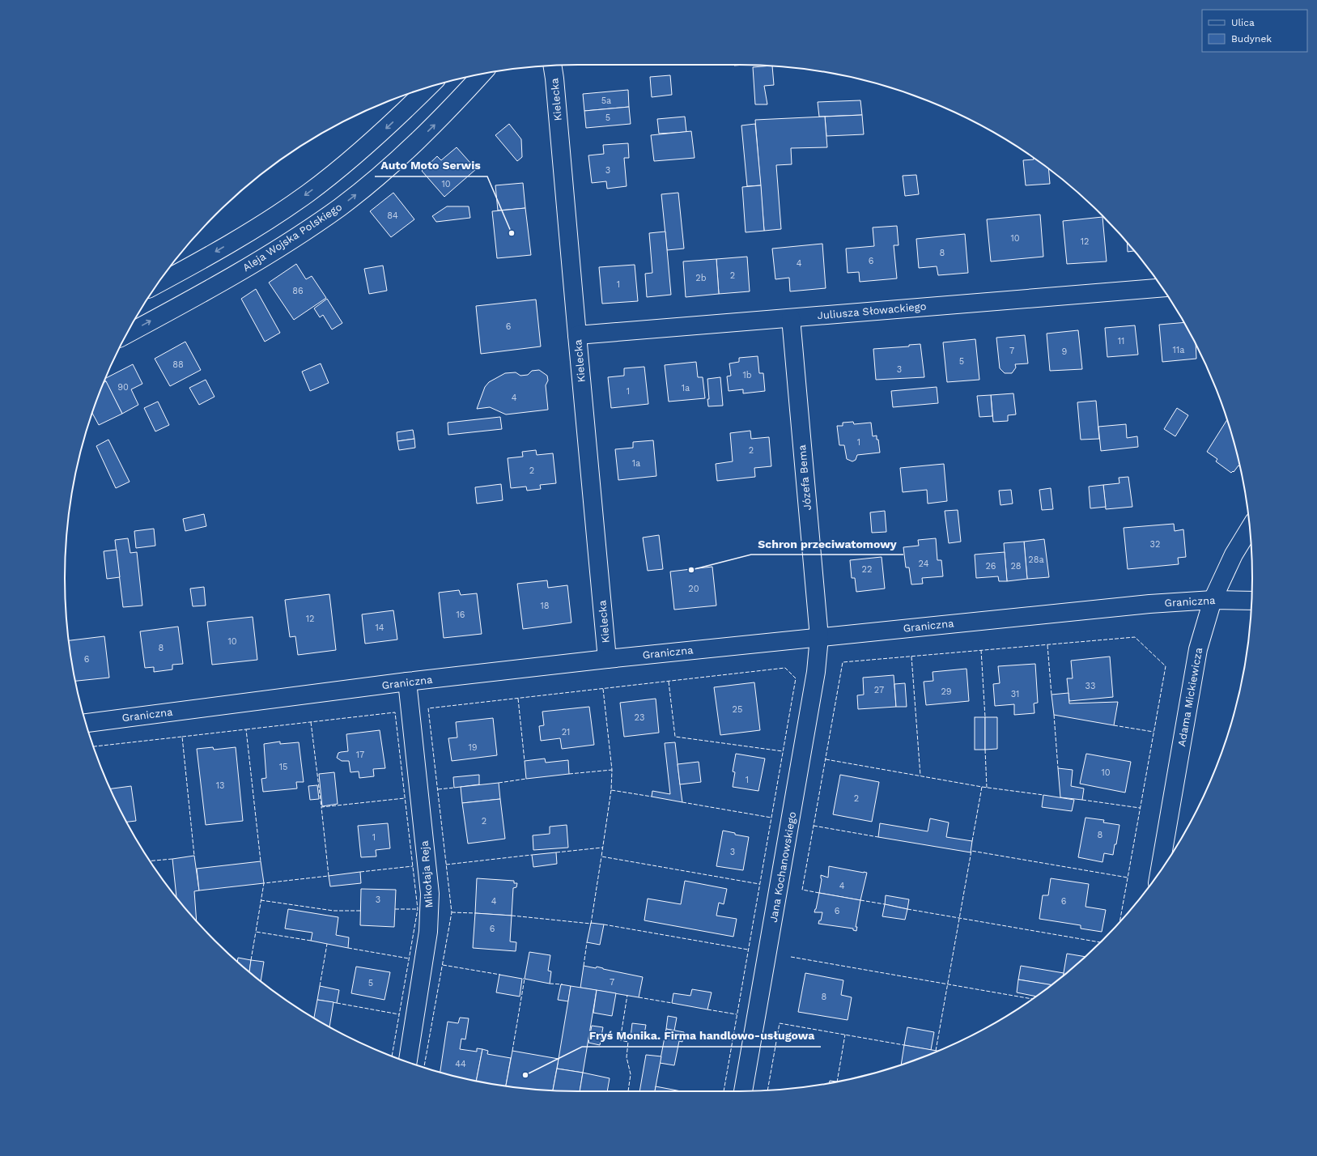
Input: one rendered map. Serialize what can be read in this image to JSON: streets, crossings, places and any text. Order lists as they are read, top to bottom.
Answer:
{
  "streets": {
    "street": [
      "Kielecka",
      "Aleja Wojska Polskiego",
      "Juliusza Słowackiego",
      "Józefa Bema",
      "Graniczna",
      "Adama Mickiewicza",
      "Jana Kochanowskiego",
      "Mikołaja Reja"
    ]
  },
  "crossings": [
    ["Kielecka", "Juliusza Słowackiego"],
    ["Kielecka", "Graniczna"],
    ["Juliusza Słowackiego", "Józefa Bema"],
    ["Józefa Bema", "Graniczna"],
    ["Józefa Bema", "Jana Kochanowskiego"],
    ["Graniczna", "Adama Mickiewicza"],
    ["Graniczna", "Jana Kochanowskiego"],
    ["Graniczna", "Mikołaja Reja"]
  ],
  "places": ["Auto Moto Serwis", "Schron przeciwatomowy", "Fryś Monika. Firma handlowo-usługowa"],
  "house_numbers": [
    "5a",
    "5",
    "3",
    "10",
    "84",
    "10",
    "12",
    "8",
    "6",
    "4",
    "2",
    "2b",
    "1",
    "86",
    "6",
    "11",
    "11a",
    "7",
    "9",
    "5",
    "88",
    "3",
    "1b",
    "90",
    "1a",
    "1",
    "4",
    "1",
    "2",
    "1a",
    "2",
    "32",
    "28a",
    "24",
    "26",
    "28",
    "22",
    "20",
    "18",
    "16",
    "12",
    "14",
    "10",
    "8",
    "6",
    "33",
    "27",
    "29",
    "31",
    "25",
    "23",
    "21",
    "19",
    "17",
    "15",
    "10",
    "1",
    "13",
    "2",
    "2",
    "8",
    "1",
    "3",
    "4",
    "3",
    "4",
    "6",
    "6",
    "6",
    "7",
    "5",
    "8",
    "44"
  ],
  "legend": ["Ulica", "Budynek"]
}
